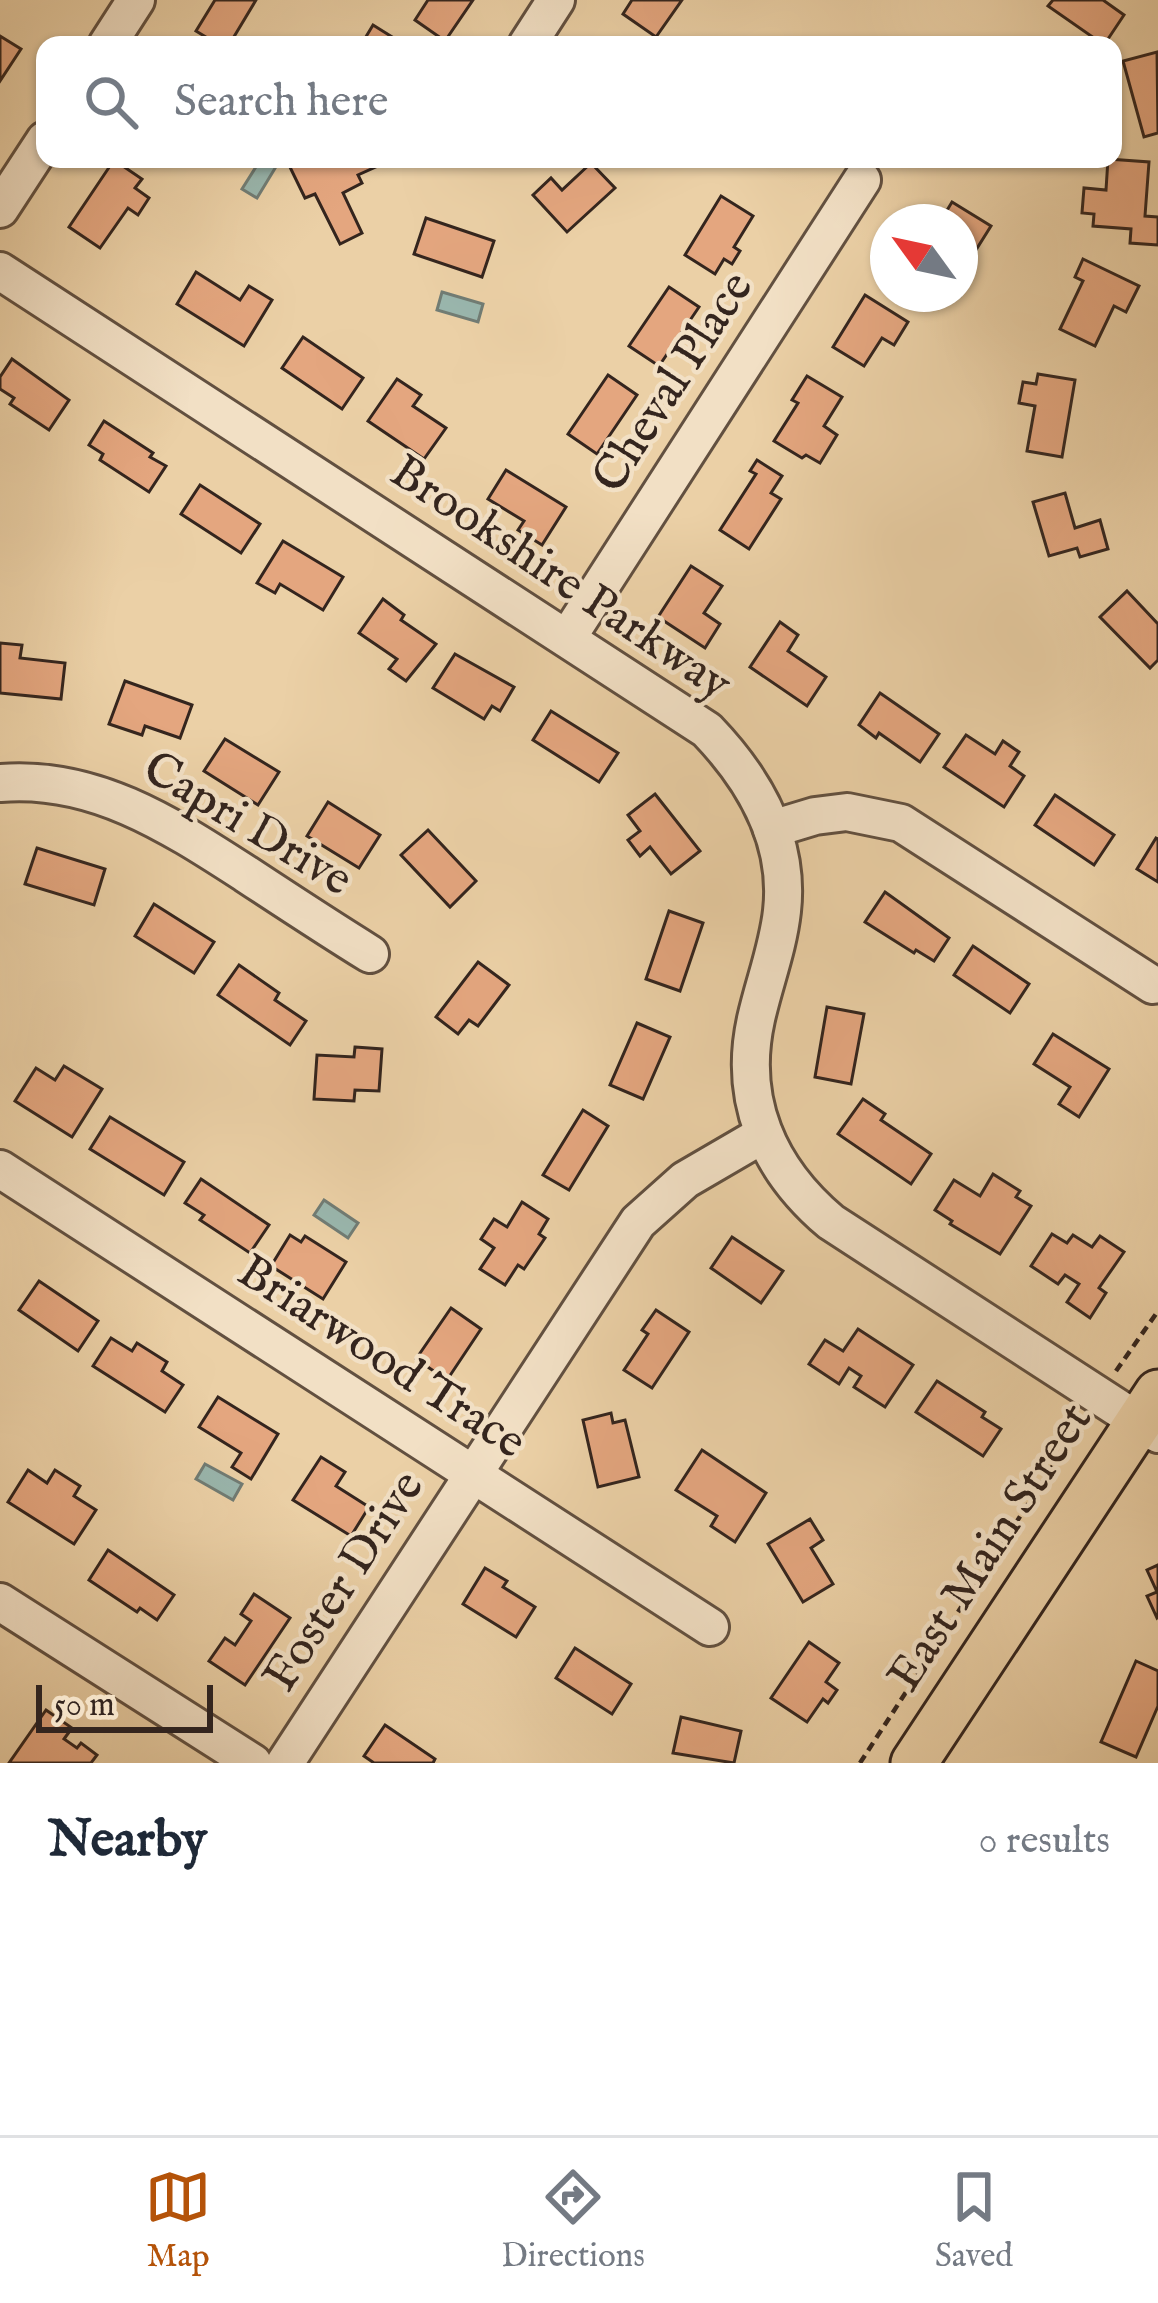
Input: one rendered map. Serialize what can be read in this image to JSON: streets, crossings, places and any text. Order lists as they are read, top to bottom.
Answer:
{
  "streets": {
    "main road": ["East Main Street"],
    "street": [
      "Cheval Place",
      "Brookshire Parkway",
      "Capri Drive",
      "Briarwood Trace",
      "Foster Drive"
    ]
  },
  "crossings": [
    ["Cheval Place", "Brookshire Parkway"],
    ["Brookshire Parkway", "East Main Street"],
    ["Brookshire Parkway", "Foster Drive"],
    ["Briarwood Trace", "Foster Drive"]
  ],
  "scale_bar": "50 m",
  "north": "top left",
  "page": {
    "search": "Search here",
    "scale": "50 m",
    "heading": ["Nearby", "0 results"],
    "nav": ["Map", "Directions", "Saved"]
  }
}
